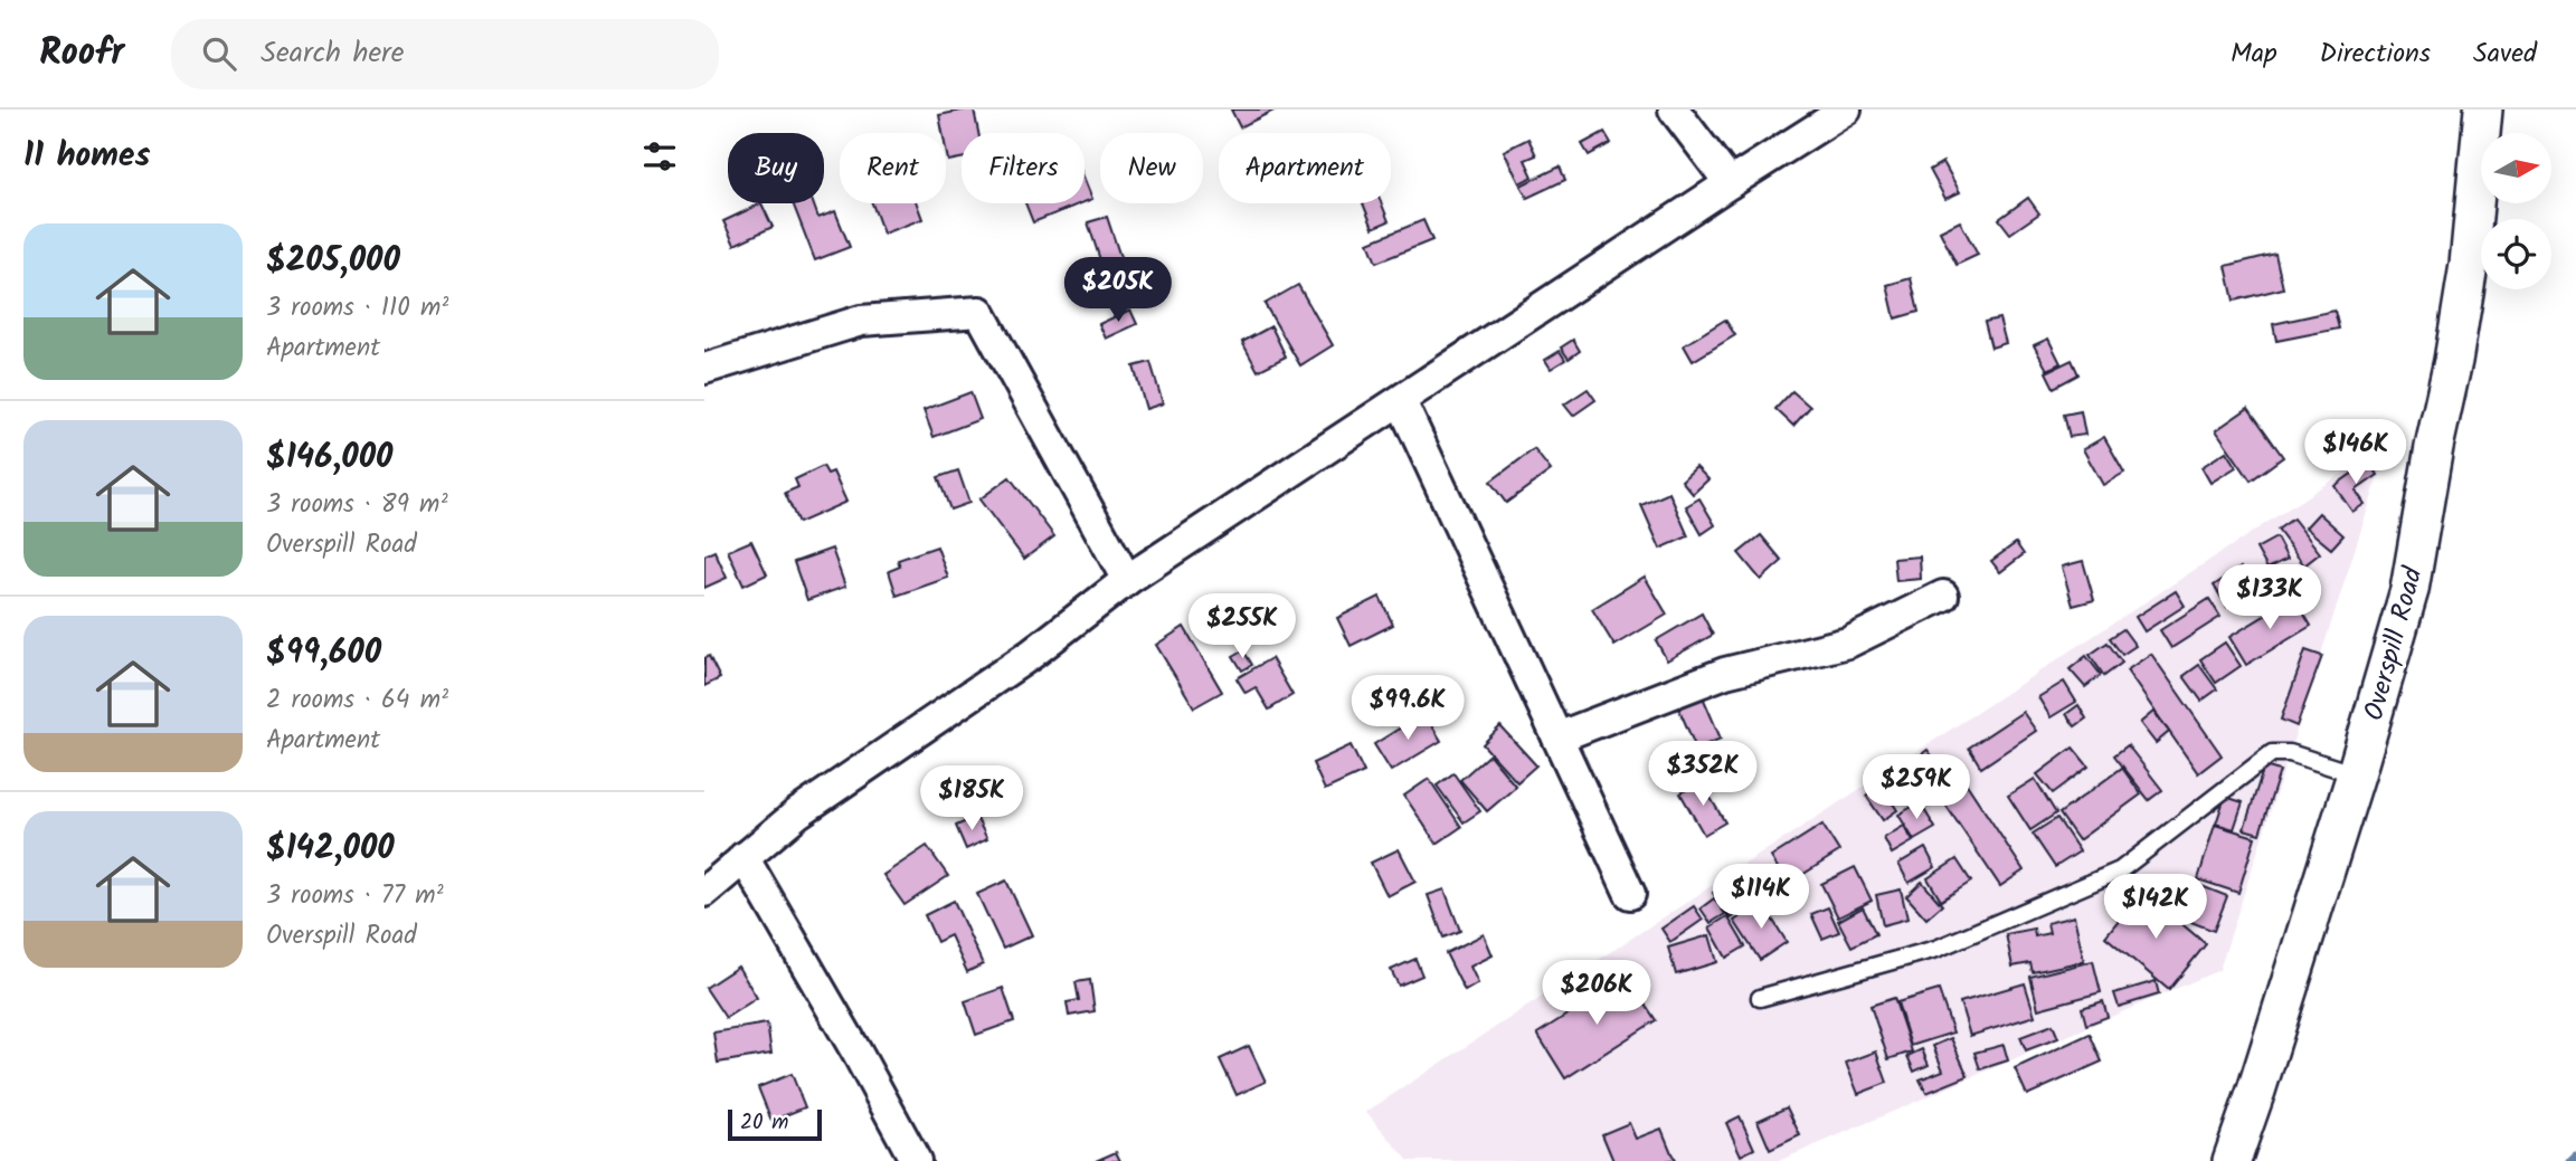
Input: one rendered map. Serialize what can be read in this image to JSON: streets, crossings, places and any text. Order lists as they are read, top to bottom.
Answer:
{
  "streets": {
    "street": ["Overspill Road"]
  },
  "scale_bar": "20 m",
  "north": "right",
  "page": {
    "header": "Roofr",
    "search": "Search here",
    "nav": ["Map", "Directions", "Saved"],
    "heading": "11 homes",
    "chip": [
      "Buy",
      "Rent",
      "Filters",
      "New",
      "Apartment"
    ],
    "list": [
      {
        "name": "$205,000",
        "note": "3 rooms · 110 m² · Apartment"
      },
      {
        "name": "$146,000",
        "note": "3 rooms · 89 m² · Overspill Road"
      },
      {
        "name": "$99,600",
        "note": "2 rooms · 64 m² · Apartment"
      },
      {
        "name": "$142,000",
        "note": "3 rooms · 77 m² · Overspill Road"
      }
    ],
    "price": [
      "$205K",
      "$146K",
      "$133K",
      "$255K",
      "$99.6K",
      "$352K",
      "$259K",
      "$185K",
      "$114K",
      "$142K",
      "$206K"
    ],
    "scale": "20 m"
  }
}
